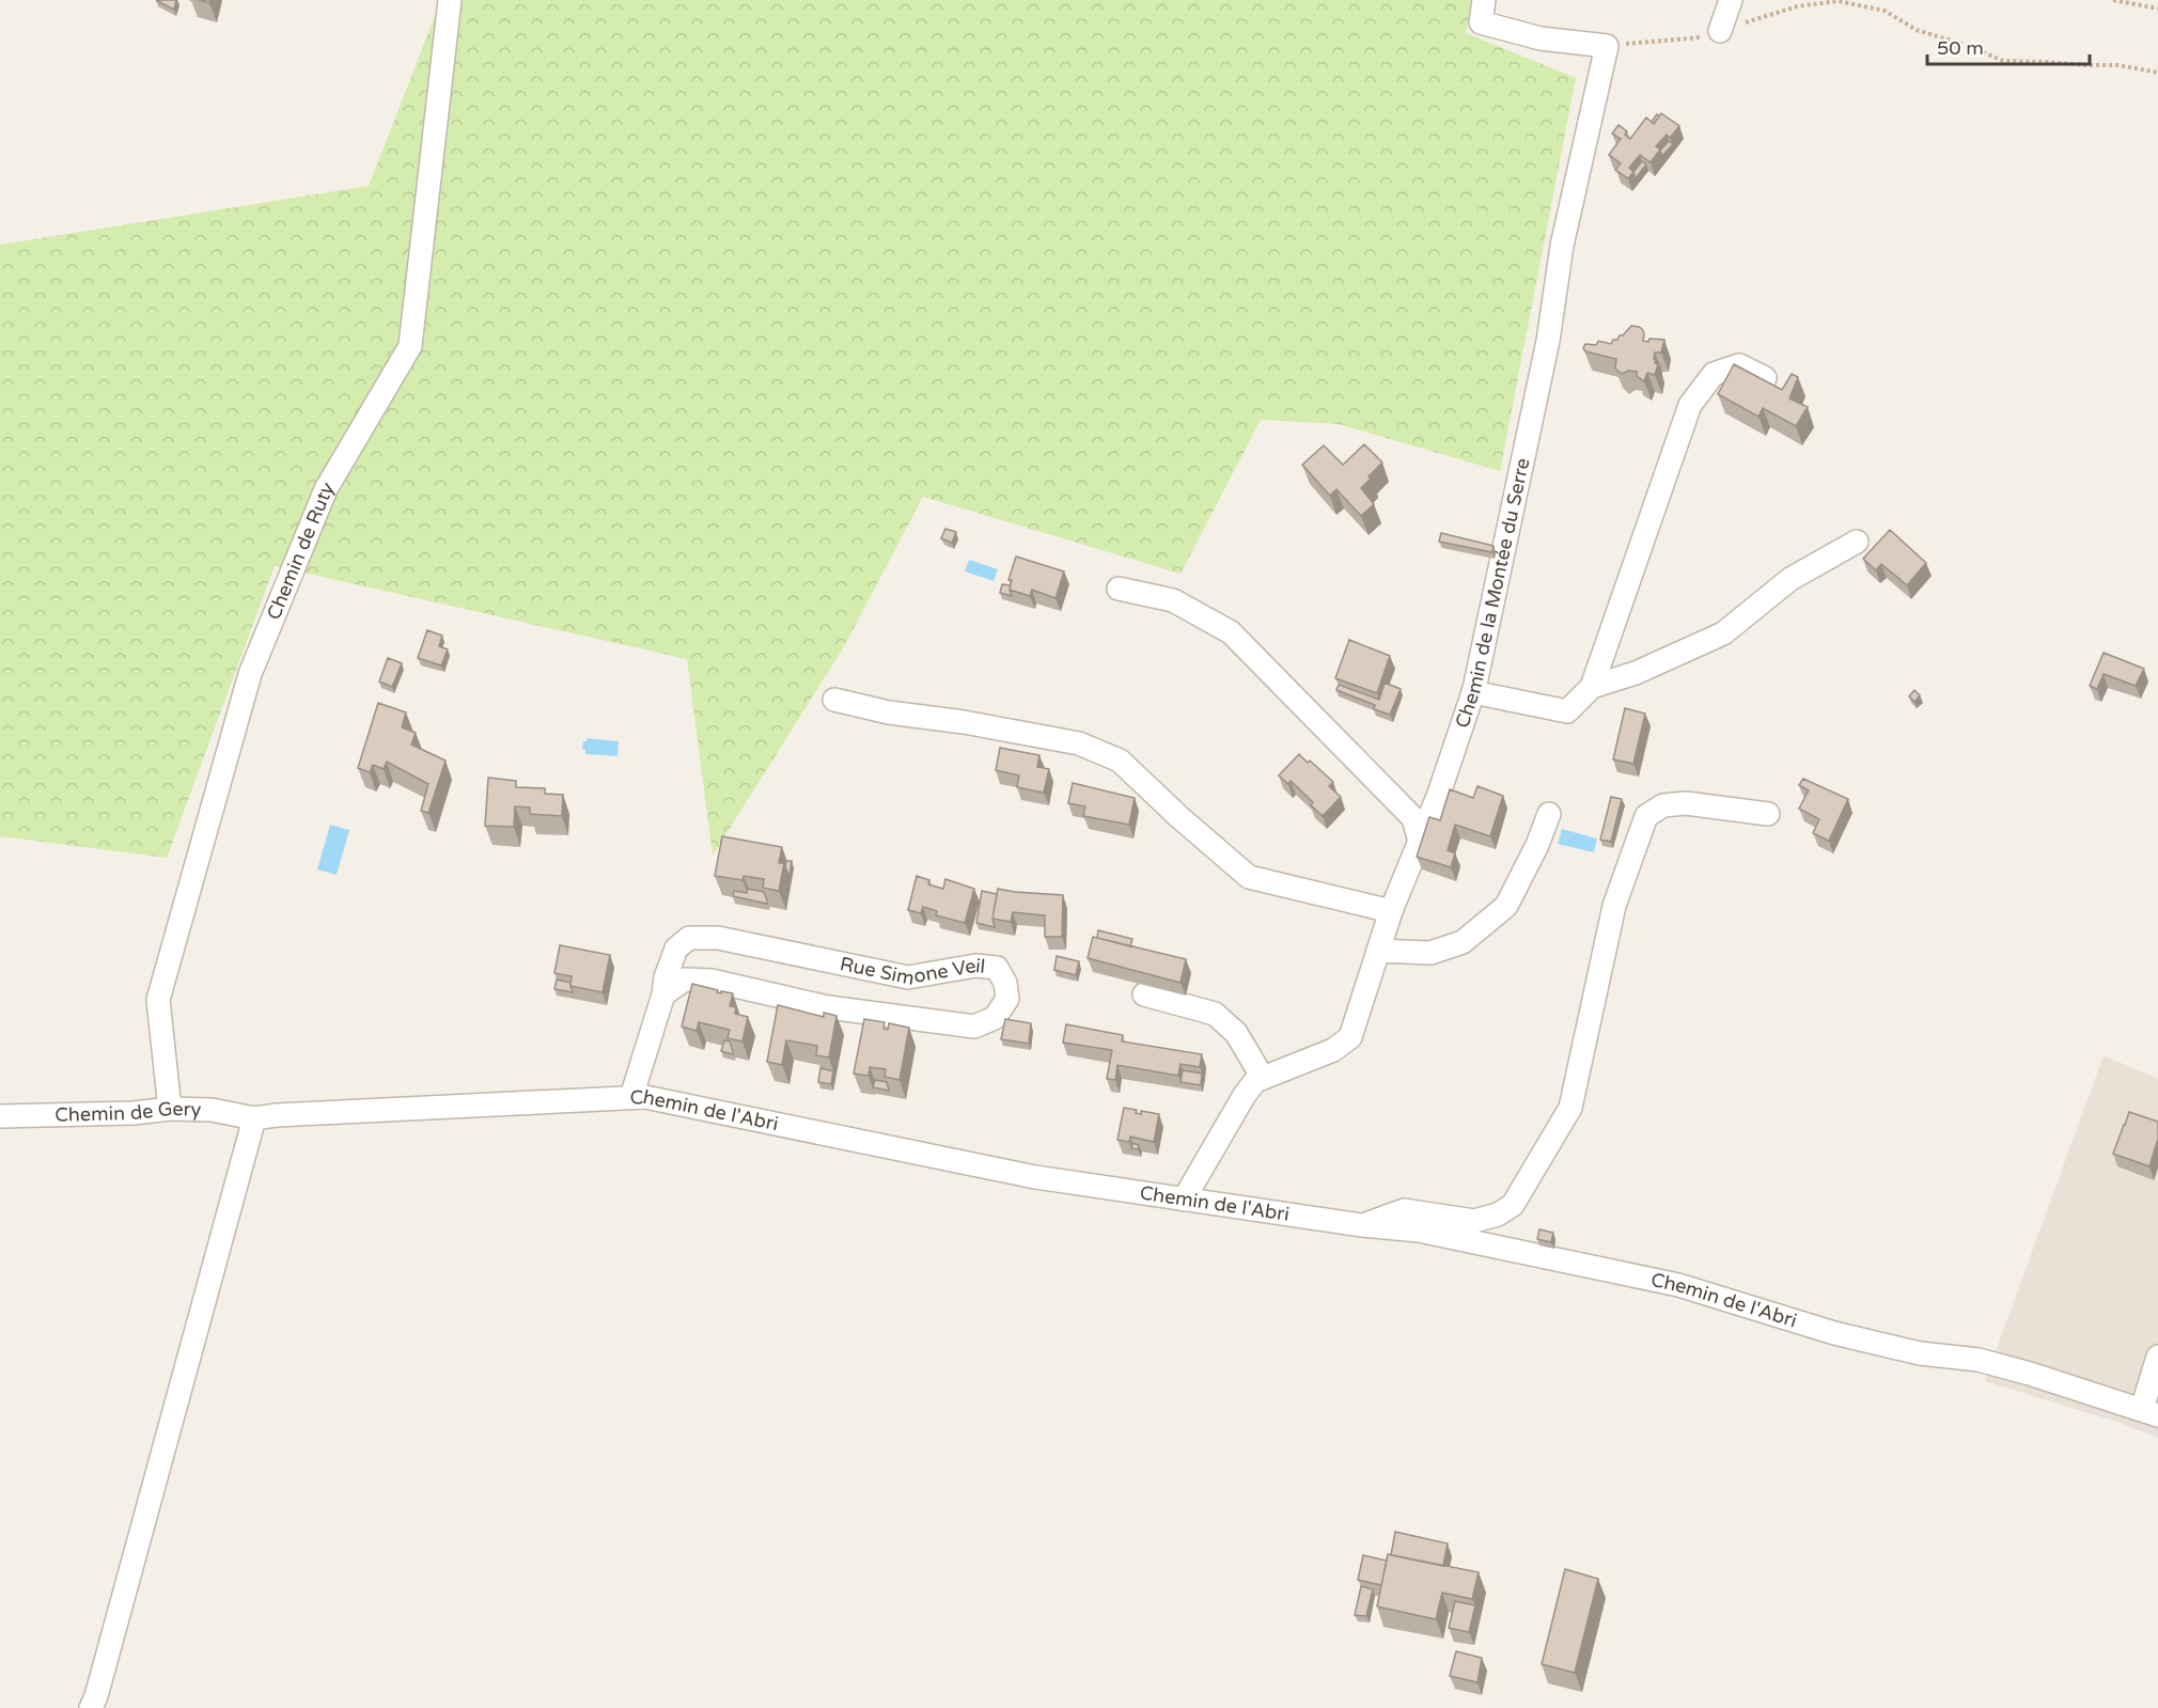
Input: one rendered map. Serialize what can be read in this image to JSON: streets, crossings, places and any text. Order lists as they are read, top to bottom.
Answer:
{
  "streets": {
    "street": [
      "Chemin de Ruty",
      "Chemin de la Montée du Serre",
      "Rue Simone Veil",
      "Chemin de Gery",
      "Chemin de l'Abri"
    ]
  },
  "crossings": [
    ["Chemin de Ruty", "Chemin de Gery"],
    ["Chemin de la Montée du Serre", "Chemin de l'Abri"],
    ["Rue Simone Veil", "Chemin de l'Abri"],
    ["Chemin de Gery", "Chemin de l'Abri"]
  ],
  "scale_bar": "50 m"
}
